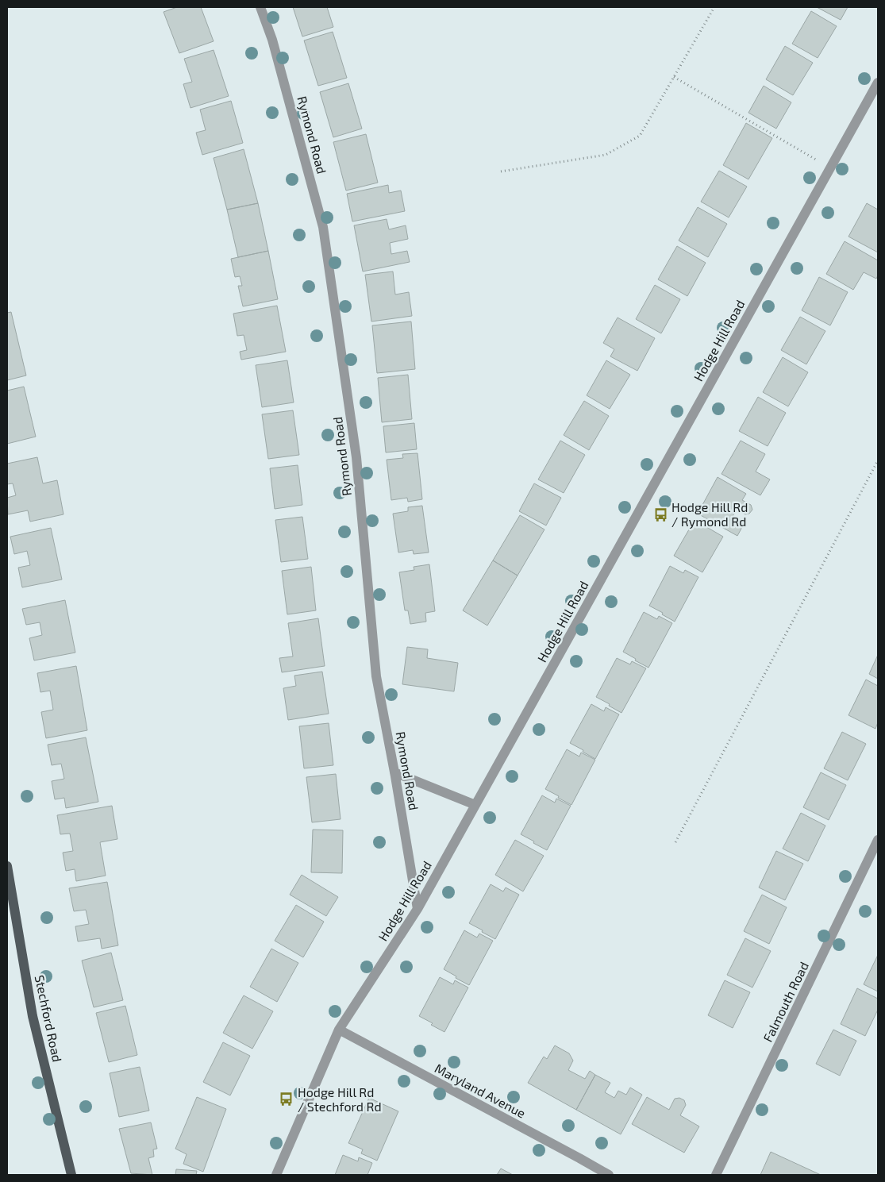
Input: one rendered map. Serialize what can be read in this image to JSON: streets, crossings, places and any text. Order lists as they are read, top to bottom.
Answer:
{
  "streets": {
    "main road": ["Stechford Road"],
    "street": [
      "Rymond Road",
      "Hodge Hill Road",
      "Falmouth Road",
      "Maryland Avenue"
    ]
  },
  "crossings": [
    ["Rymond Road", "Hodge Hill Road"],
    ["Hodge Hill Road", "Maryland Avenue"]
  ],
  "places": {
    "bus stop": ["Hodge Hill Rd / Rymond Rd", "Hodge Hill Rd / Stechford Rd"]
  }
}
